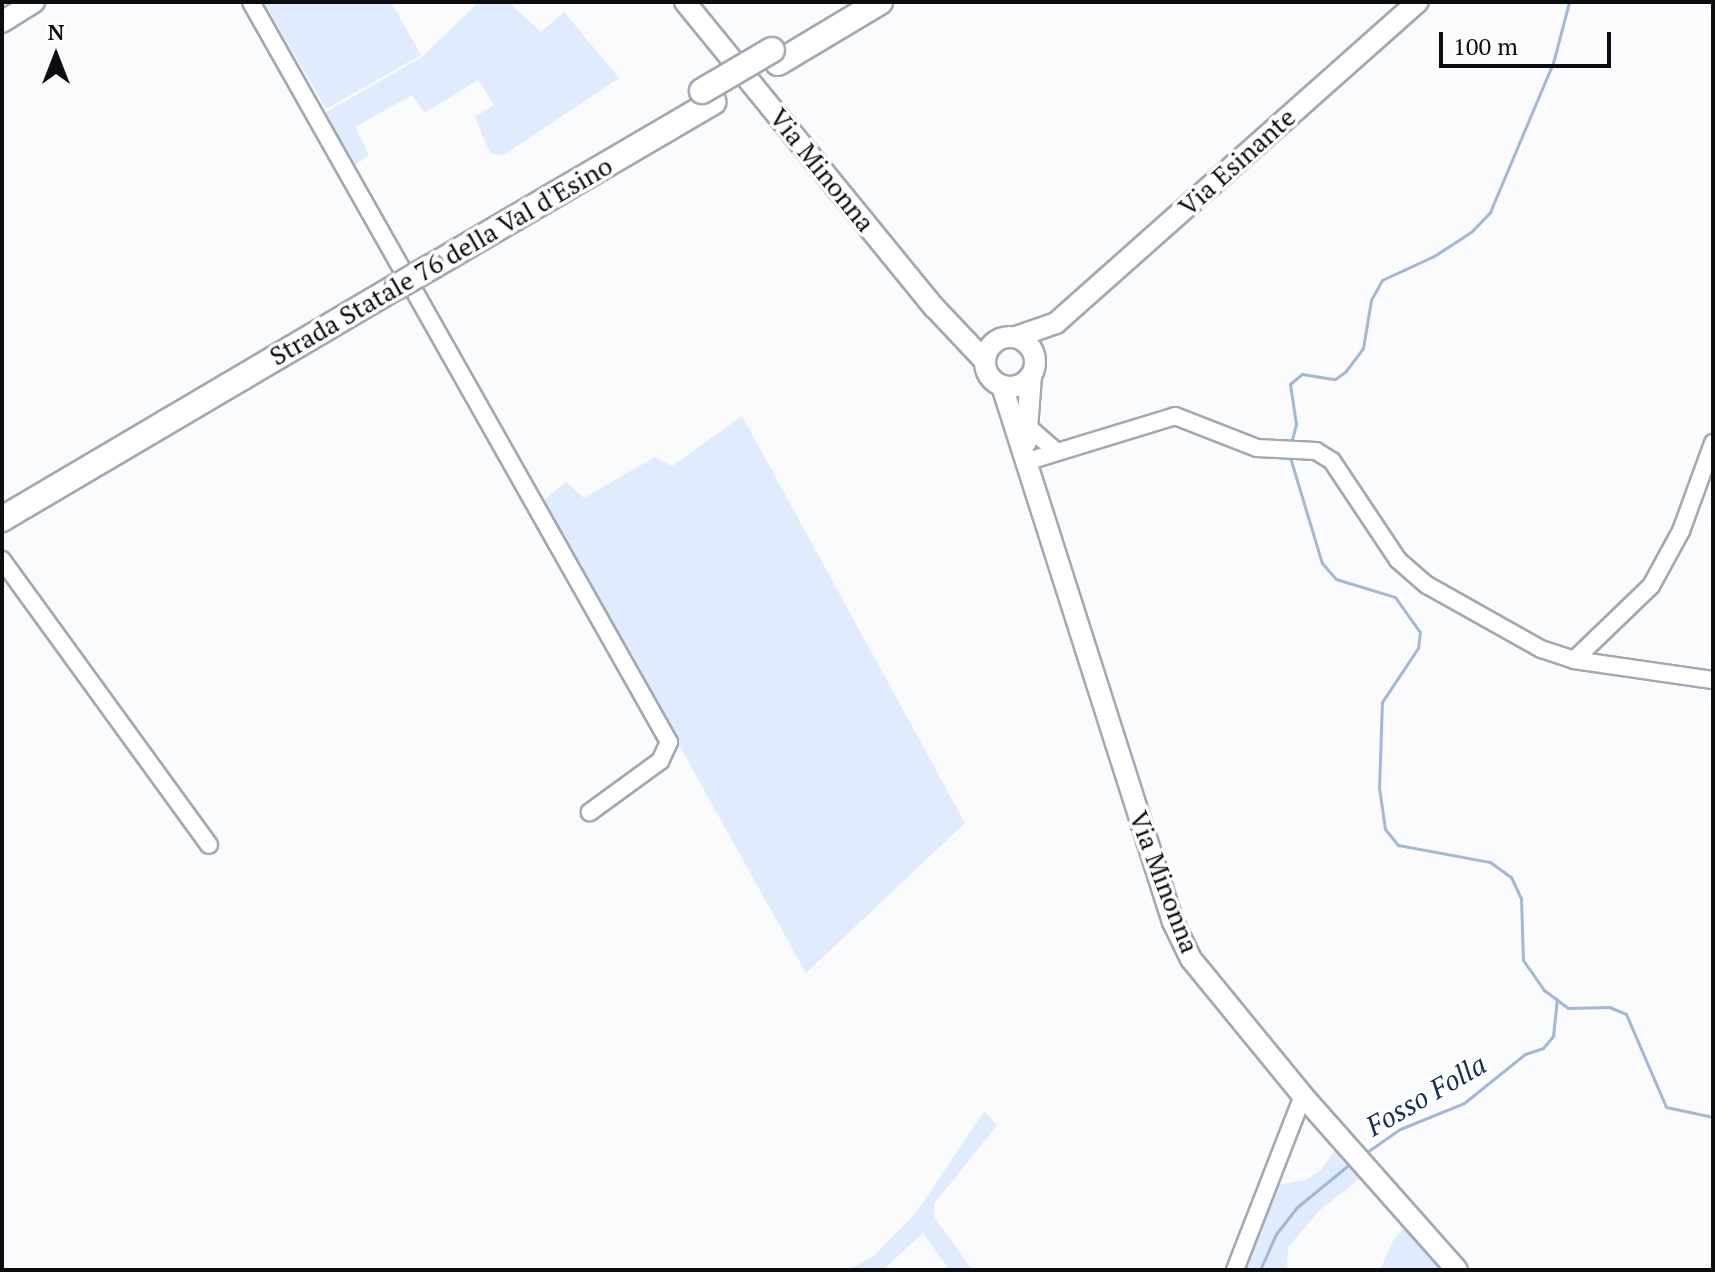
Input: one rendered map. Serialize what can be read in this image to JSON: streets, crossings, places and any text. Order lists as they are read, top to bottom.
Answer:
{
  "streets": {
    "highway": ["Strada Statale 76 della Val d'Esino"],
    "main road": ["Via Esinante", "Via Minonna"]
  },
  "crossings": [
    ["Via Esinante", "Via Minonna"]
  ],
  "water": ["Fosso Folla"],
  "scale_bar": "100 m",
  "north": "top"
}
